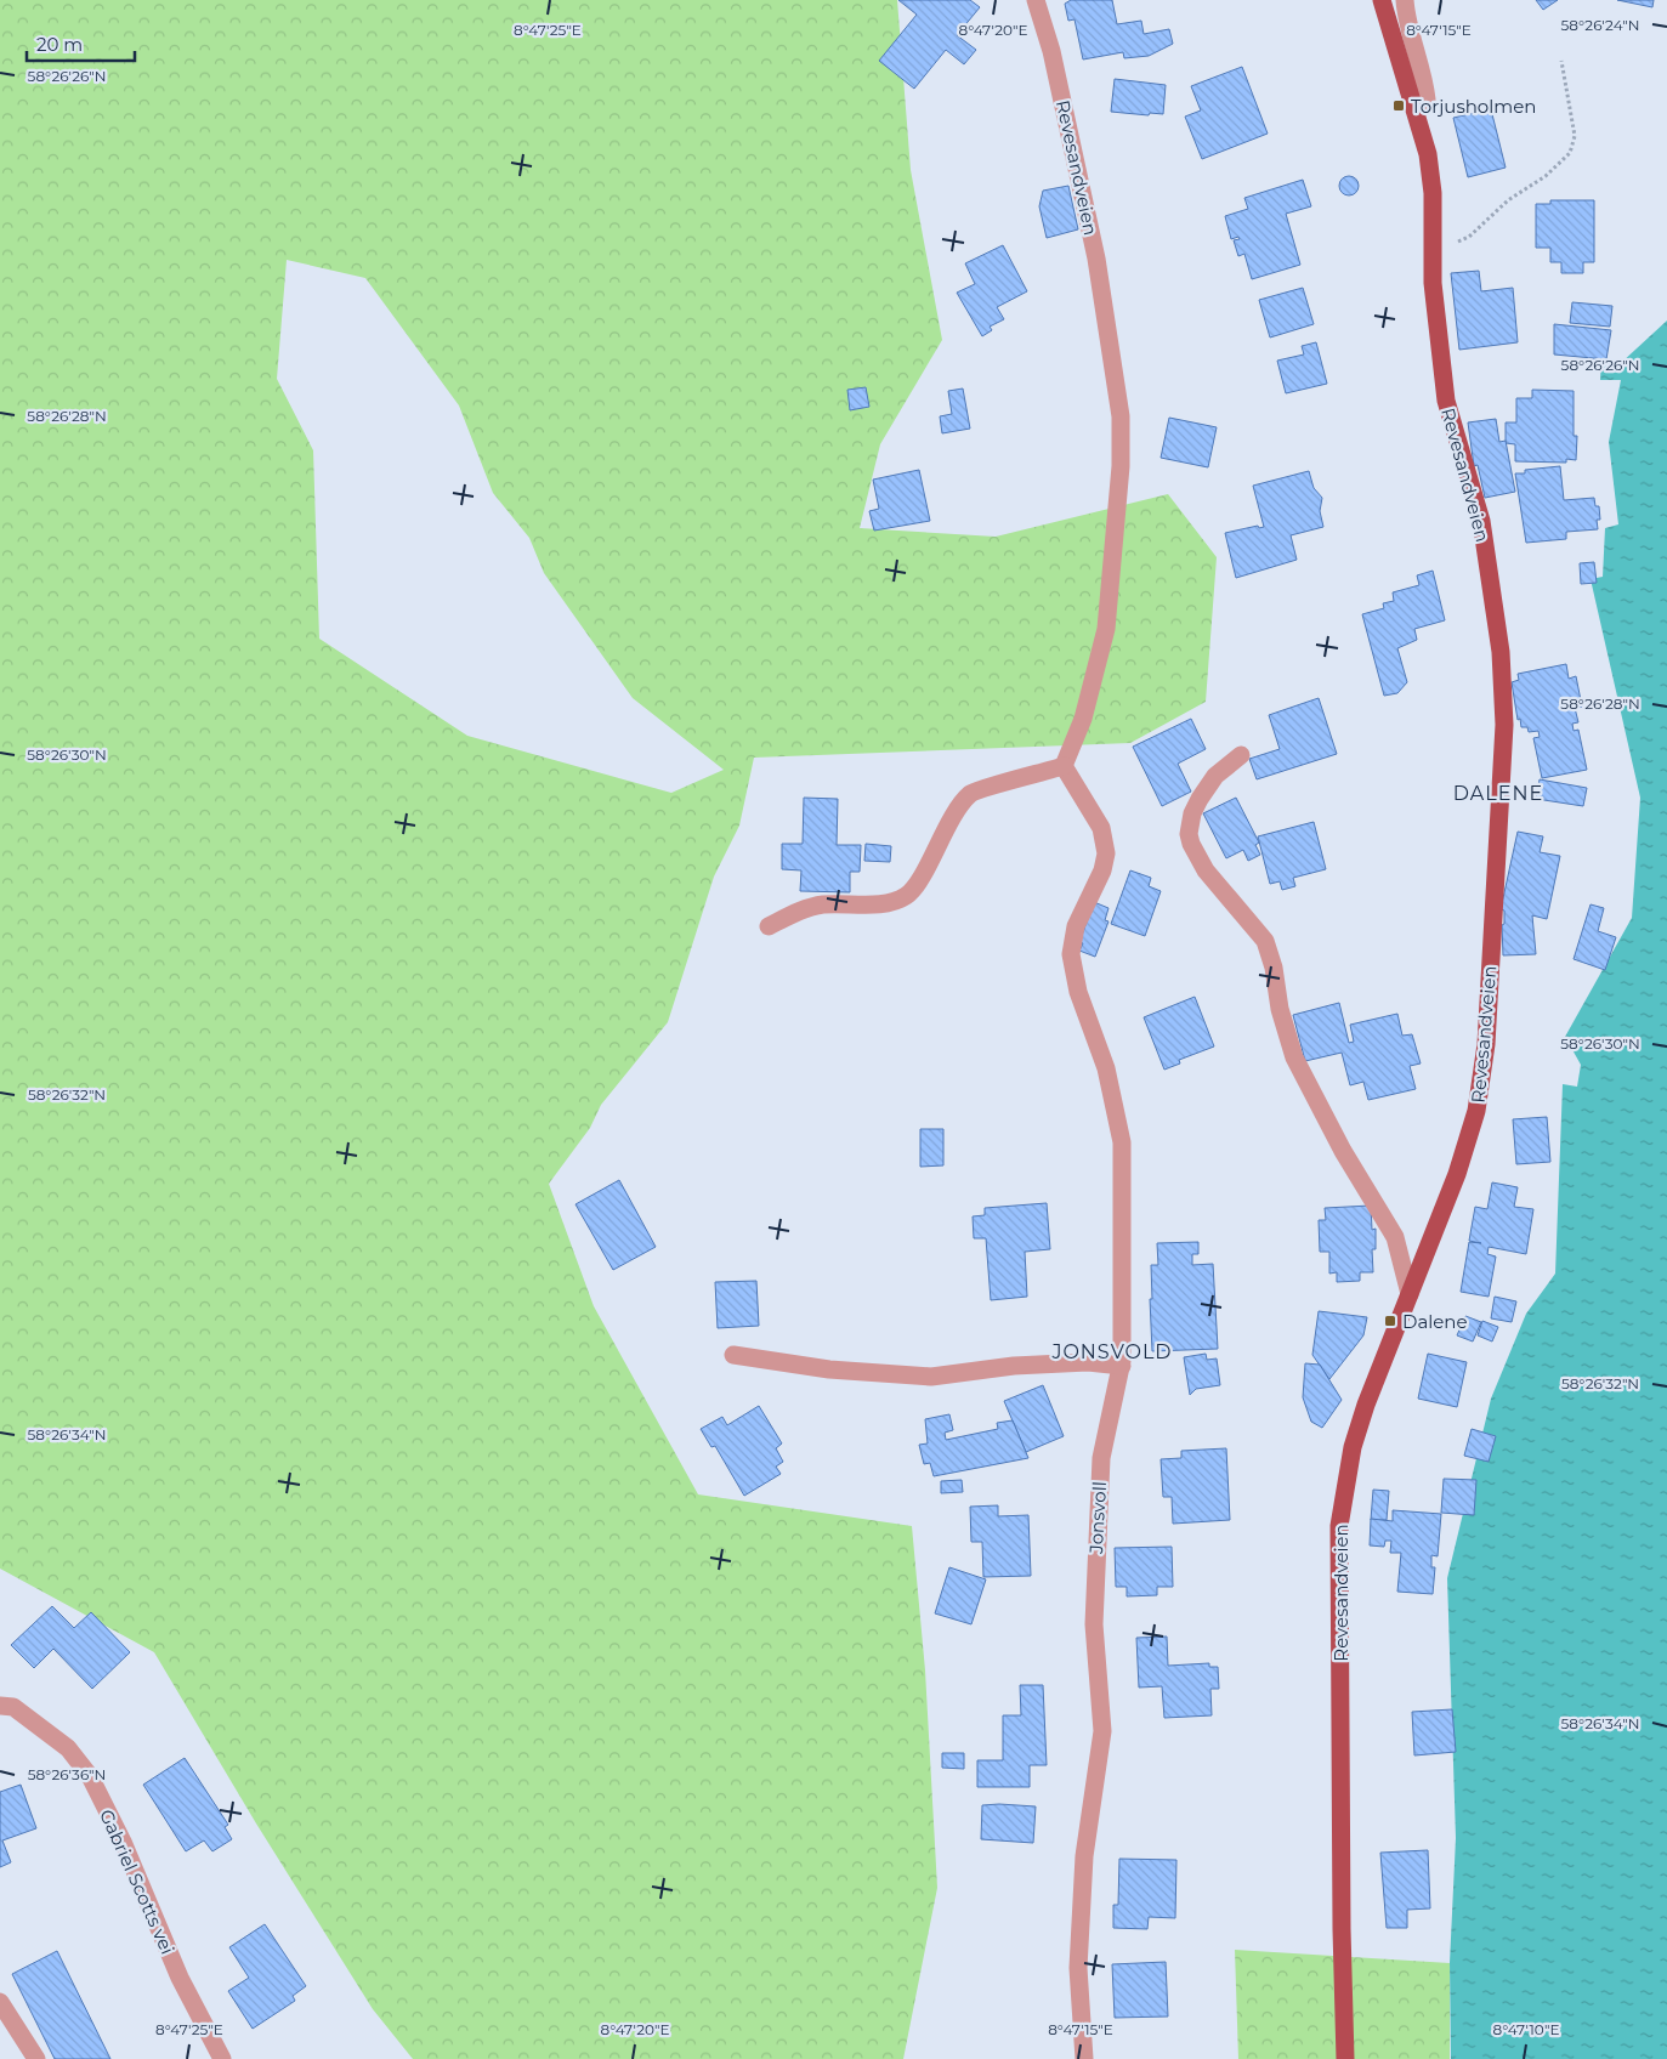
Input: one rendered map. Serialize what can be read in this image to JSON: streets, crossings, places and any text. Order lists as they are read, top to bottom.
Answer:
{
  "streets": {
    "main road": ["Revesandveien"],
    "street": ["Jonsvoll", "Gabriel Scotts vei"]
  },
  "crossings": [
    ["Revesandveien", "Jonsvoll"]
  ],
  "districts": ["DALENE", "JONSVOLD"],
  "places": {
    "transit": ["Torjusholmen", "Dalene"]
  },
  "scale_bar": "20 m",
  "coordinates": [
    "58°26'24\"N",
    "8°47'25\"E",
    "8°47'20\"E",
    "8°47'15\"E",
    "58°26'26\"N",
    "58°26'28\"N",
    "58°26'30\"N",
    "58°26'32\"N",
    "58°26'34\"N",
    "58°26'36\"N",
    "8°47'10\"E"
  ]
}
